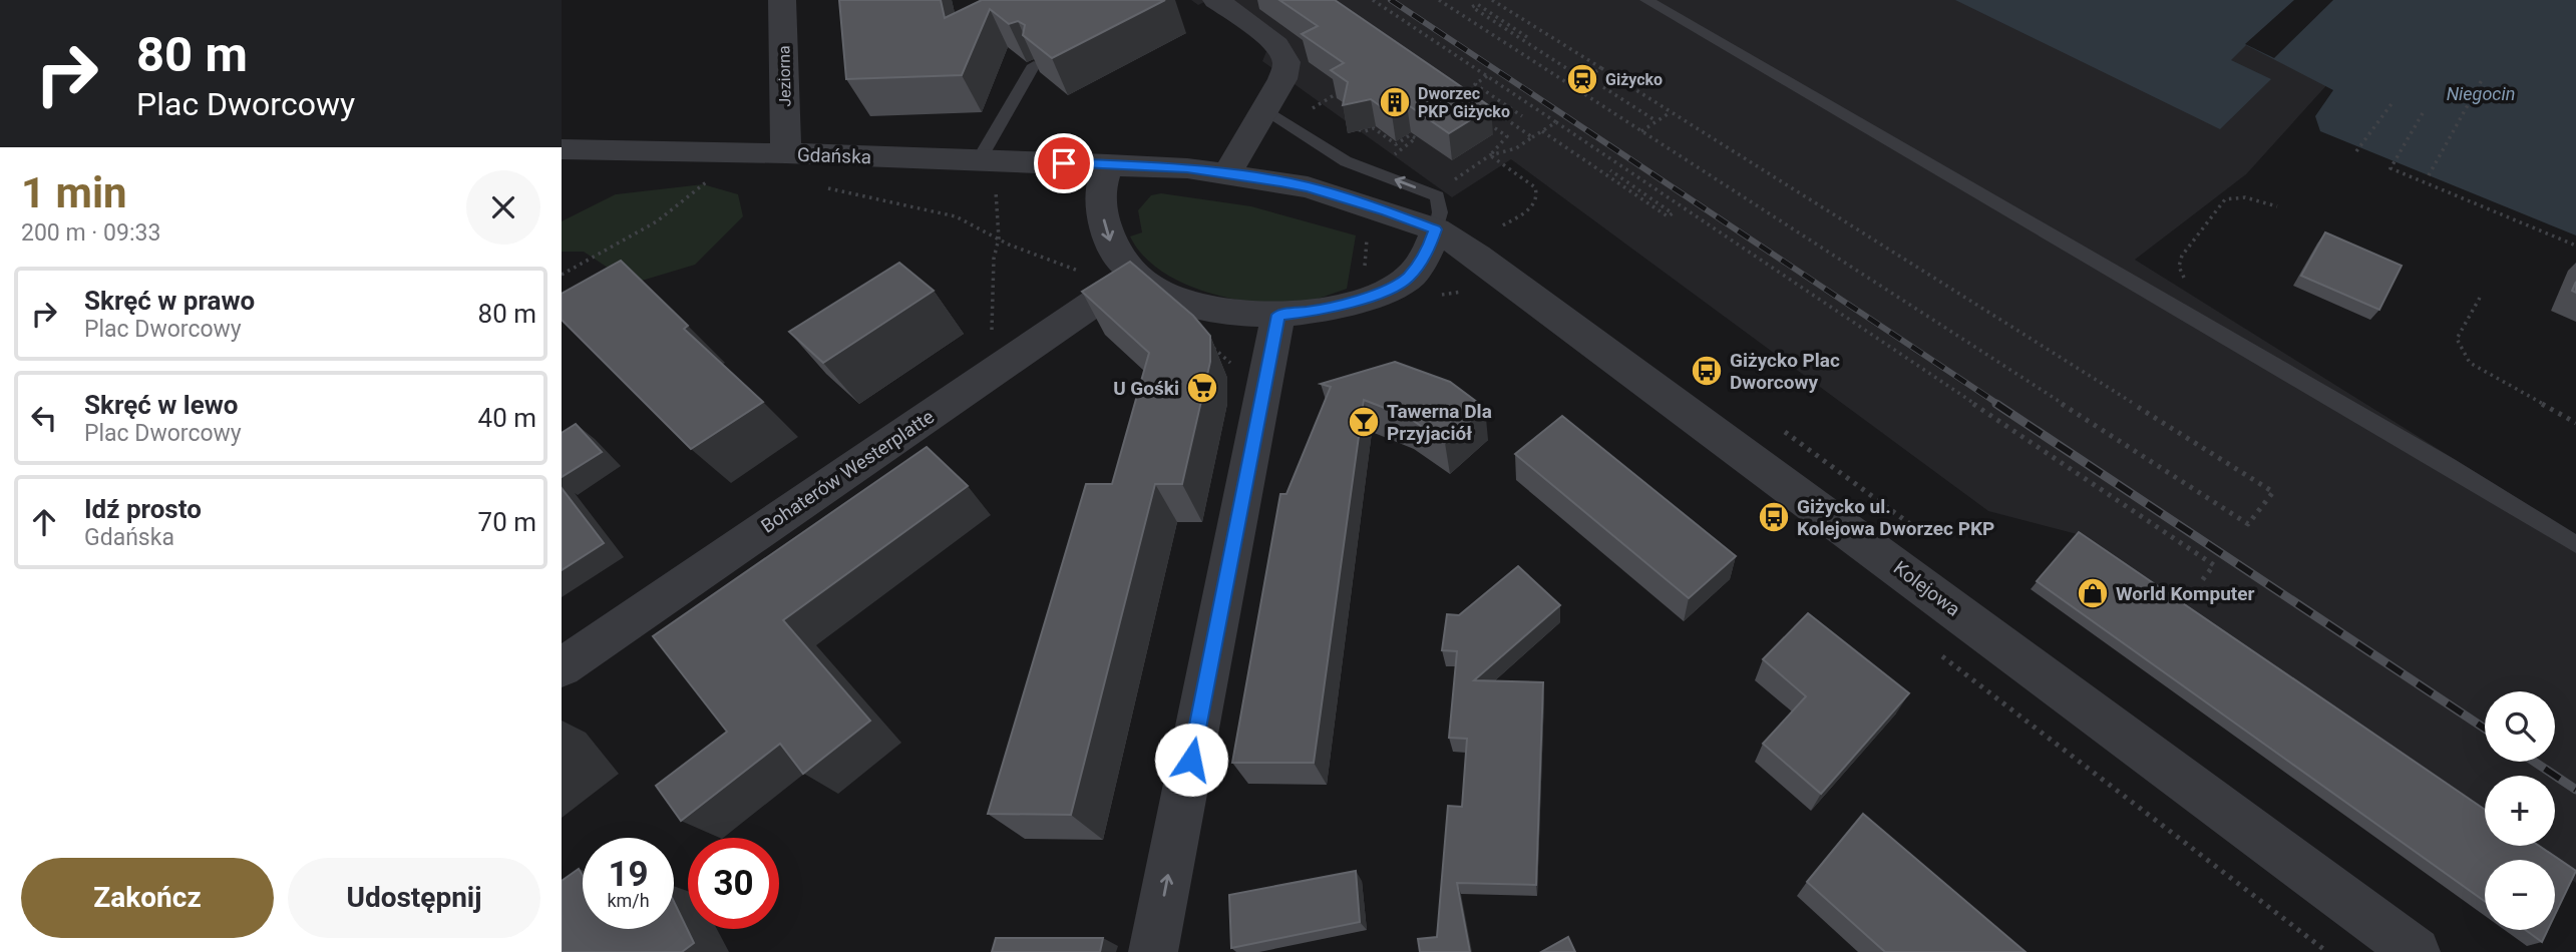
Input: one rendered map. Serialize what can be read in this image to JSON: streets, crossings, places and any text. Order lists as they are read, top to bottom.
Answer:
{
  "streets": {
    "street": [
      "Jeziorna",
      "Gdańska",
      "Bohaterów Westerplatte",
      "Kolejowa"
    ]
  },
  "crossings": [
    ["Jeziorna", "Gdańska"],
    ["Gdańska", "Kolejowa"]
  ],
  "water": ["Niegocin"],
  "places": {
    "station": ["Giżycko"],
    "building": ["Dworzec PKP Giżycko"],
    "bus stop": ["Giżycko Plac Dworcowy", "Giżycko ul. Kolejowa Dworzec PKP"],
    "supermarket": ["U Gośki"],
    "bar": ["Tawerna Dla Przyjaciół"],
    "shop": ["World Komputer"]
  },
  "page": {
    "turn": ["80 m", "Plac Dworcowy"],
    "heading": ["1 min", "200 m · 09:33"],
    "list": [
      {
        "name": "Skręć w prawo",
        "note": "Plac Dworcowy",
        "value": "80 m"
      },
      {
        "name": "Skręć w lewo",
        "note": "Plac Dworcowy",
        "value": "40 m"
      },
      {
        "name": "Idź prosto",
        "note": "Gdańska",
        "value": "70 m"
      }
    ],
    "map_buttons": ["+", "−"],
    "speed": "19 km/h",
    "limit": "30",
    "buttons": ["Zakończ", "Udostępnij"]
  }
}
